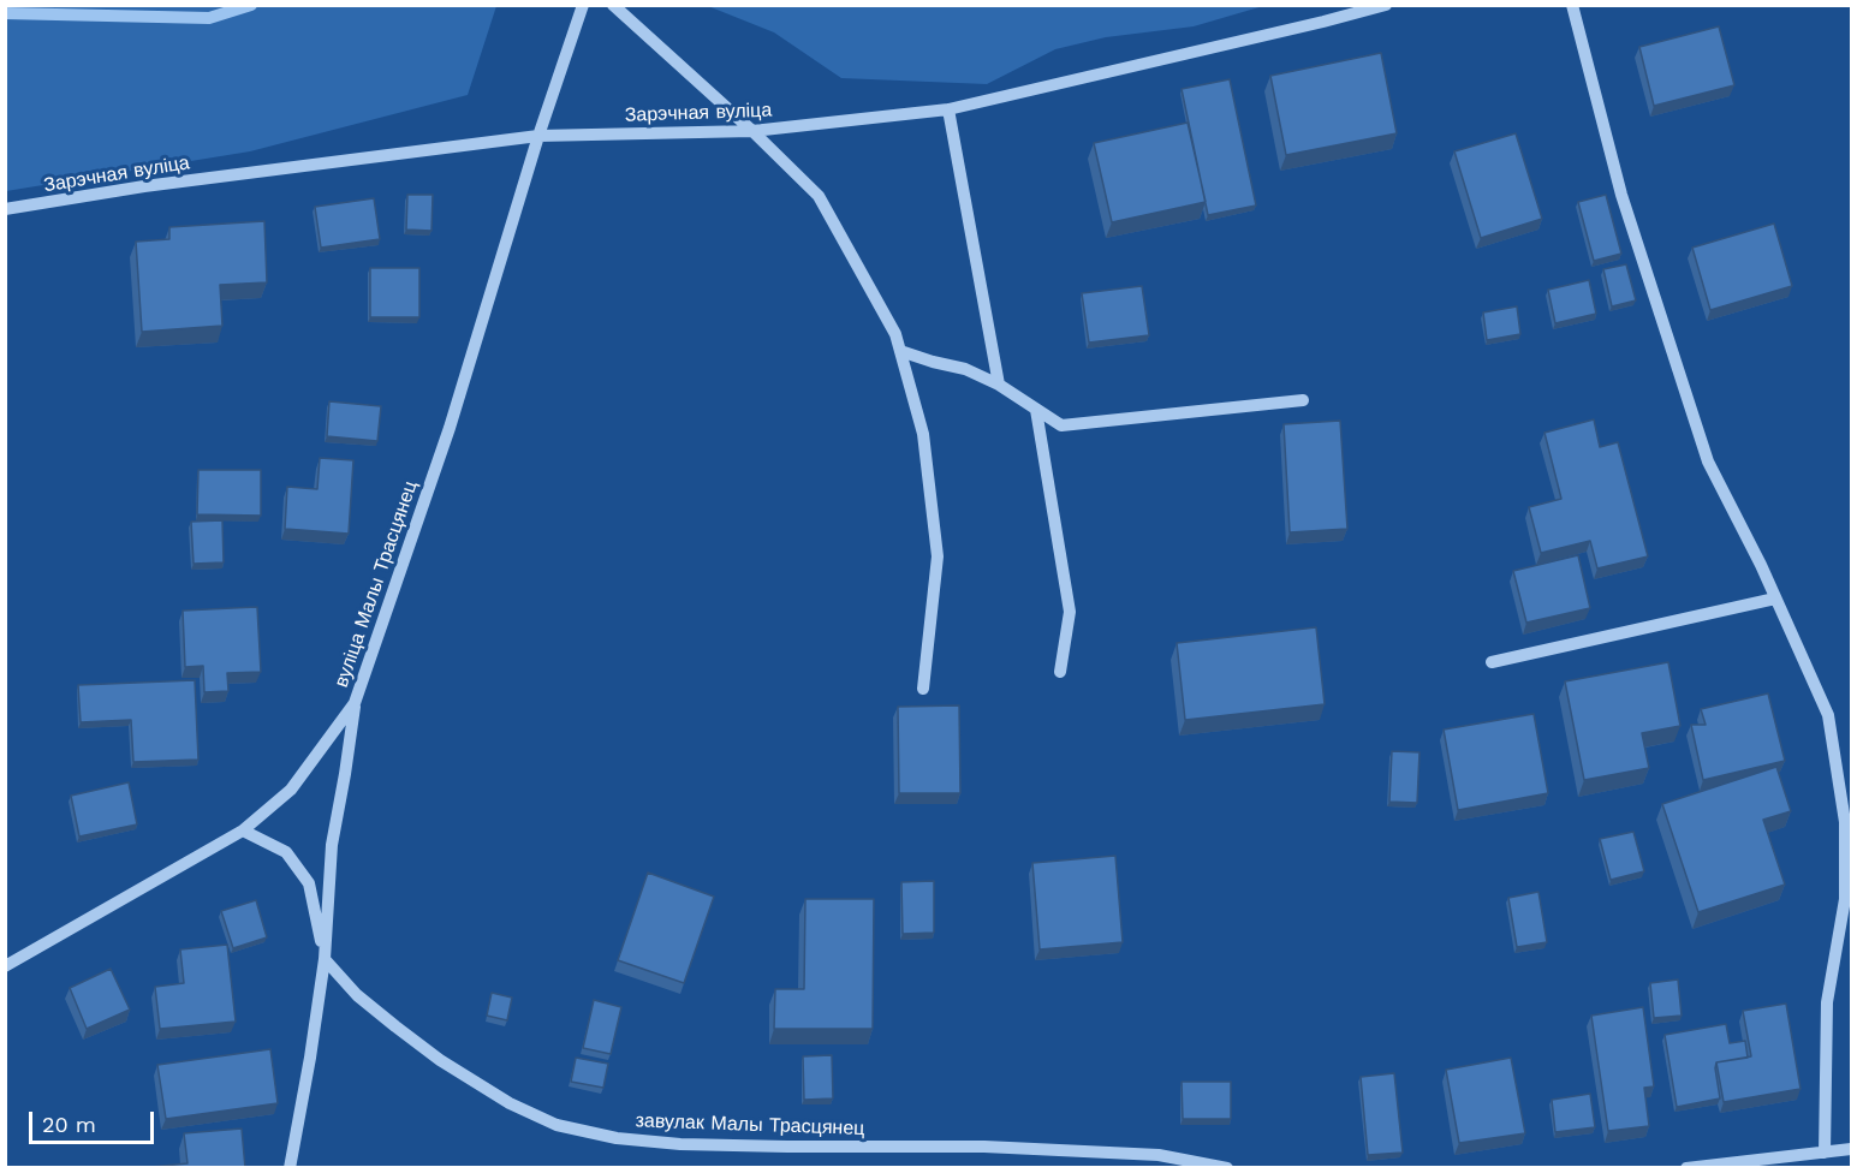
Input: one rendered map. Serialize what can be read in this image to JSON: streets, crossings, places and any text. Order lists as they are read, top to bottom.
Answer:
{
  "streets": {
    "street": ["Зарэчная вуліца", "вуліца Малы Трасцянец", "завулак Малы Трасцянец"]
  },
  "crossings": [
    ["Зарэчная вуліца", "вуліца Малы Трасцянец"]
  ],
  "scale_bar": "20 m"
}
